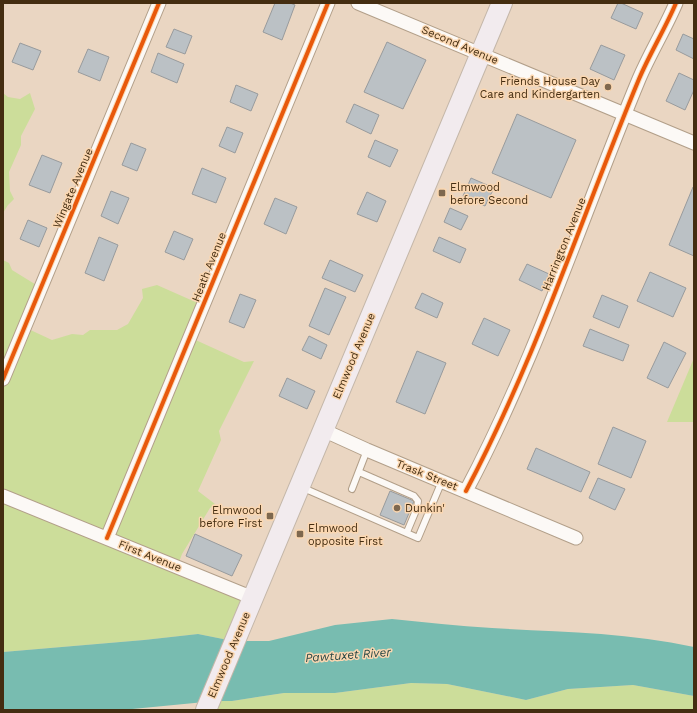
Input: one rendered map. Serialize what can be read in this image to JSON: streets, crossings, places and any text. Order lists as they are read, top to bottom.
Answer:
{
  "streets": {
    "main road": ["Elmwood Avenue"],
    "street": [
      "Second Avenue",
      "Wingate Avenue",
      "Harrington Avenue",
      "Heath Avenue",
      "Trask Street",
      "First Avenue"
    ]
  },
  "crossings": [
    ["Second Avenue", "Harrington Avenue"],
    ["Second Avenue", "Elmwood Avenue"],
    ["Harrington Avenue", "Trask Street"],
    ["Heath Avenue", "First Avenue"],
    ["Elmwood Avenue", "Trask Street"],
    ["Elmwood Avenue", "First Avenue"]
  ],
  "water": ["Pawtuxet River"],
  "places": {
    "other": ["Friends House Day Care and Kindergarten", "Dunkin'"],
    "transit": ["Elmwood before Second", "Elmwood before First", "Elmwood opposite First"]
  }
}
